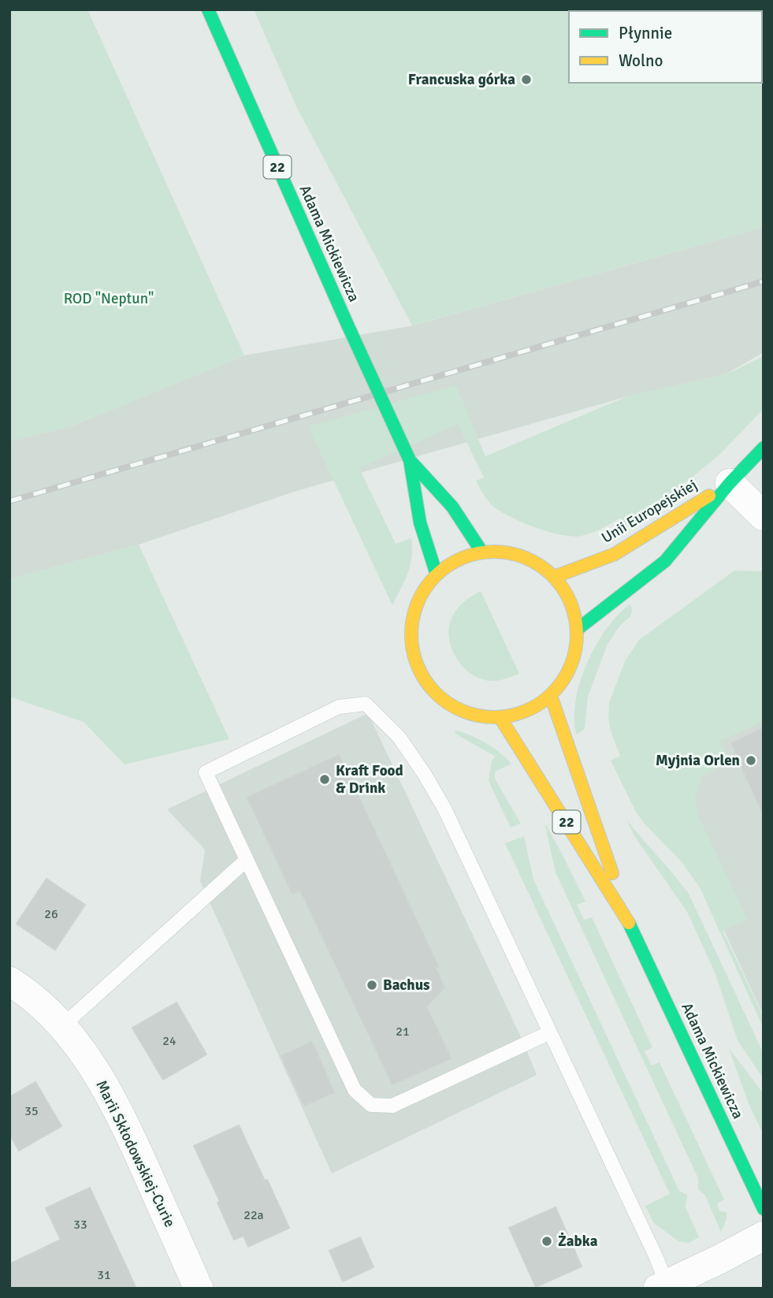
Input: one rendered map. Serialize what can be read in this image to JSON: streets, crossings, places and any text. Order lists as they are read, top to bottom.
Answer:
{
  "streets": {
    "main road": ["22", "Adama Mickiewicza", "Unii Europejskiej"],
    "street": ["Marii Skłodowskiej-Curie"]
  },
  "crossings": [
    ["Adama Mickiewicza", "Unii Europejskiej"]
  ],
  "parks": ["ROD \"Neptun\""],
  "places": [
    "Francuska górka",
    "Myjnia Orlen",
    "Kraft Food & Drink",
    "Bachus",
    "Żabka"
  ],
  "house_numbers": [
    "26",
    "21",
    "24",
    "35",
    "22a",
    "33",
    "31"
  ],
  "legend": ["Płynnie", "Wolno"]
}
